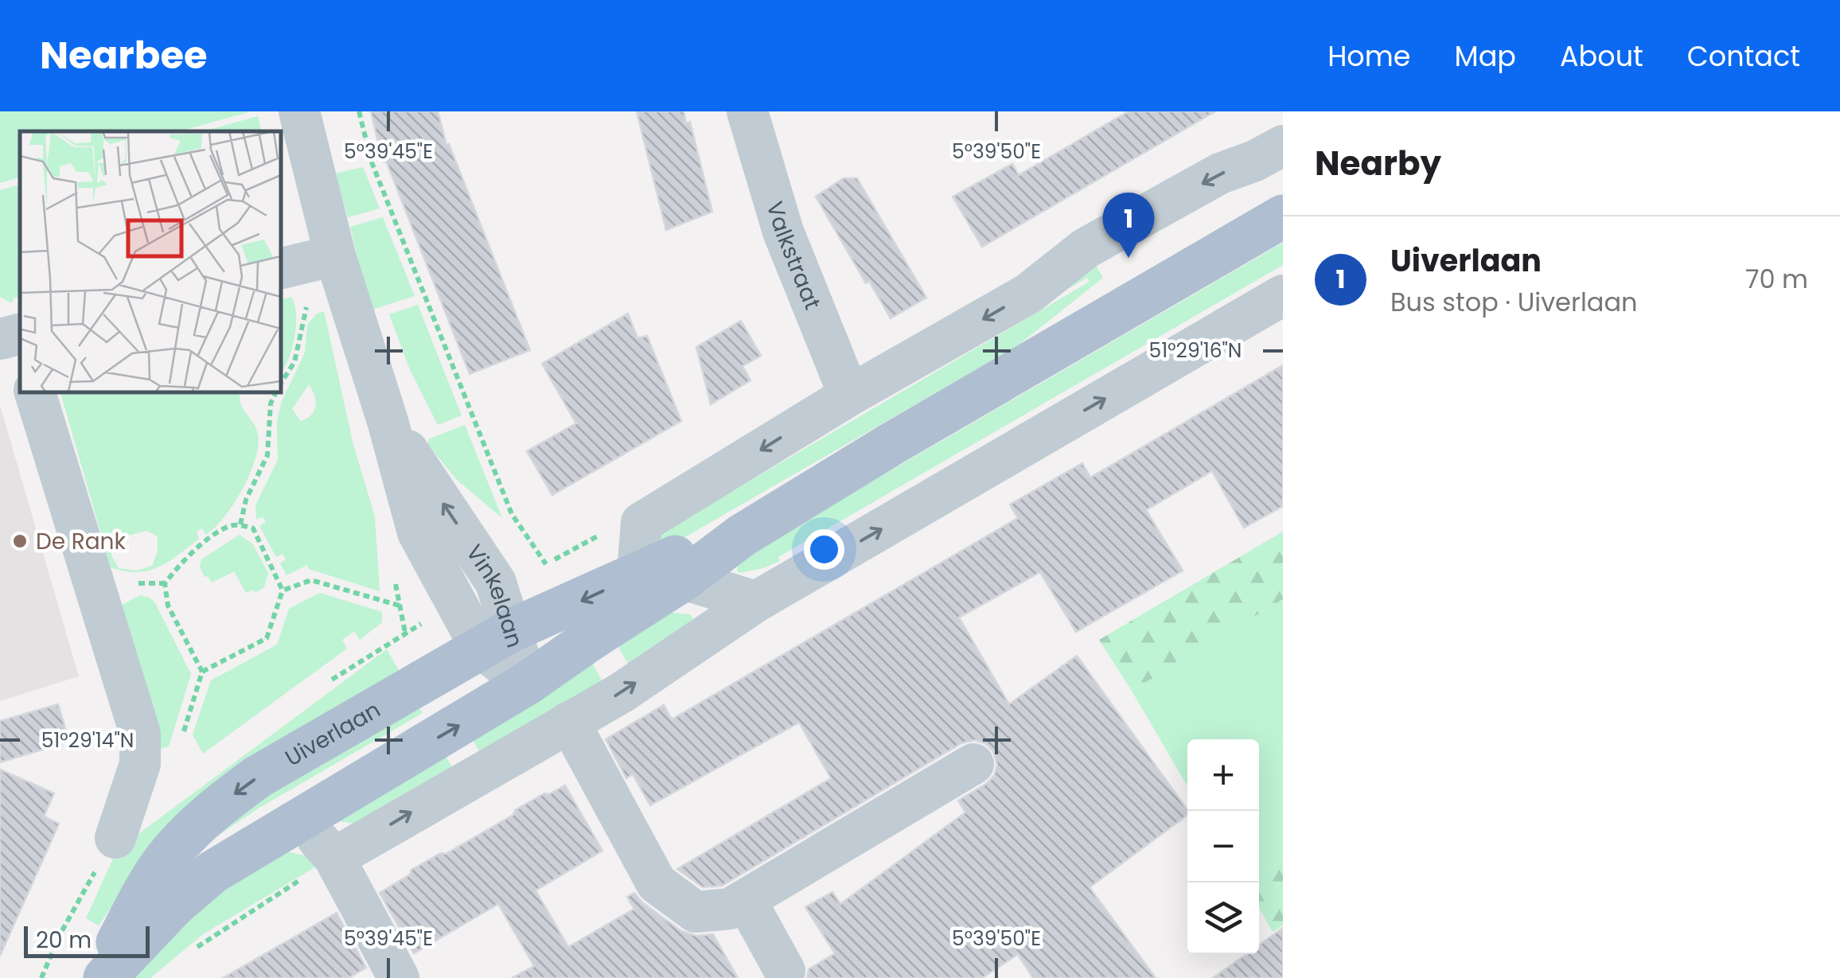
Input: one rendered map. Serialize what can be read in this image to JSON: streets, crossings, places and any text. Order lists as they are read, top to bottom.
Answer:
{
  "streets": {
    "main road": ["Uiverlaan"],
    "street": ["Valkstraat", "Vinkelaan"]
  },
  "crossings": [
    ["Vinkelaan", "Uiverlaan"]
  ],
  "places": ["De Rank"],
  "scale_bar": "20 m",
  "page": {
    "header": "Nearbee",
    "nav": [
      "Home",
      "Map",
      "About",
      "Contact"
    ],
    "heading": "Nearby",
    "pins": "1",
    "list": [
      {
        "mark": "1",
        "name": "Uiverlaan",
        "note": "Bus stop · Uiverlaan",
        "value": "70 m"
      }
    ],
    "map_buttons": ["+", "−"],
    "scale": "20 m"
  },
  "coordinates": [
    "5°39'45\"E",
    "5°39'50\"E",
    "51°29'16\"N",
    "51°29'14\"N"
  ]
}
